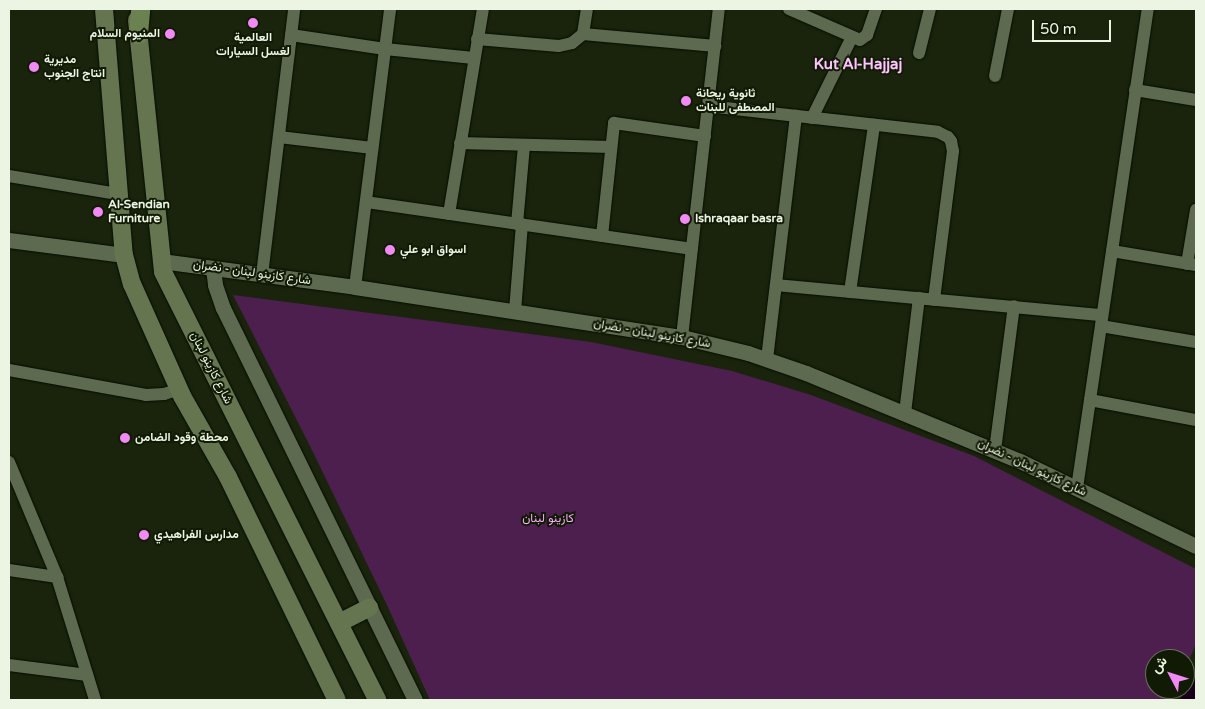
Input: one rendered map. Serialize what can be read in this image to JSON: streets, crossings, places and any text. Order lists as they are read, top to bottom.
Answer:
{
  "streets": {
    "main road": ["شارع كازينو لبنان"],
    "street": ["شارع كازينو لبنان - نضران"]
  },
  "crossings": [
    ["شارع كازينو لبنان - نضران", "شارع كازينو لبنان"]
  ],
  "districts": ["Kut Al-Hajjaj"],
  "parks": ["كازينو لبنان"],
  "places": [
    "العالمية لغسل السيارات",
    "المنيوم السلام",
    "مديرية انتاج الجنوب",
    "ثانوية ريحانة المصطفى للبنات",
    "Al-Sendian Furniture",
    "Ishraqaar basra",
    "اسواق ابو علي",
    "محطة وقود الضامن",
    "مدارس الفراهيدي"
  ],
  "scale_bar": "50 m",
  "north": "top left"
}
